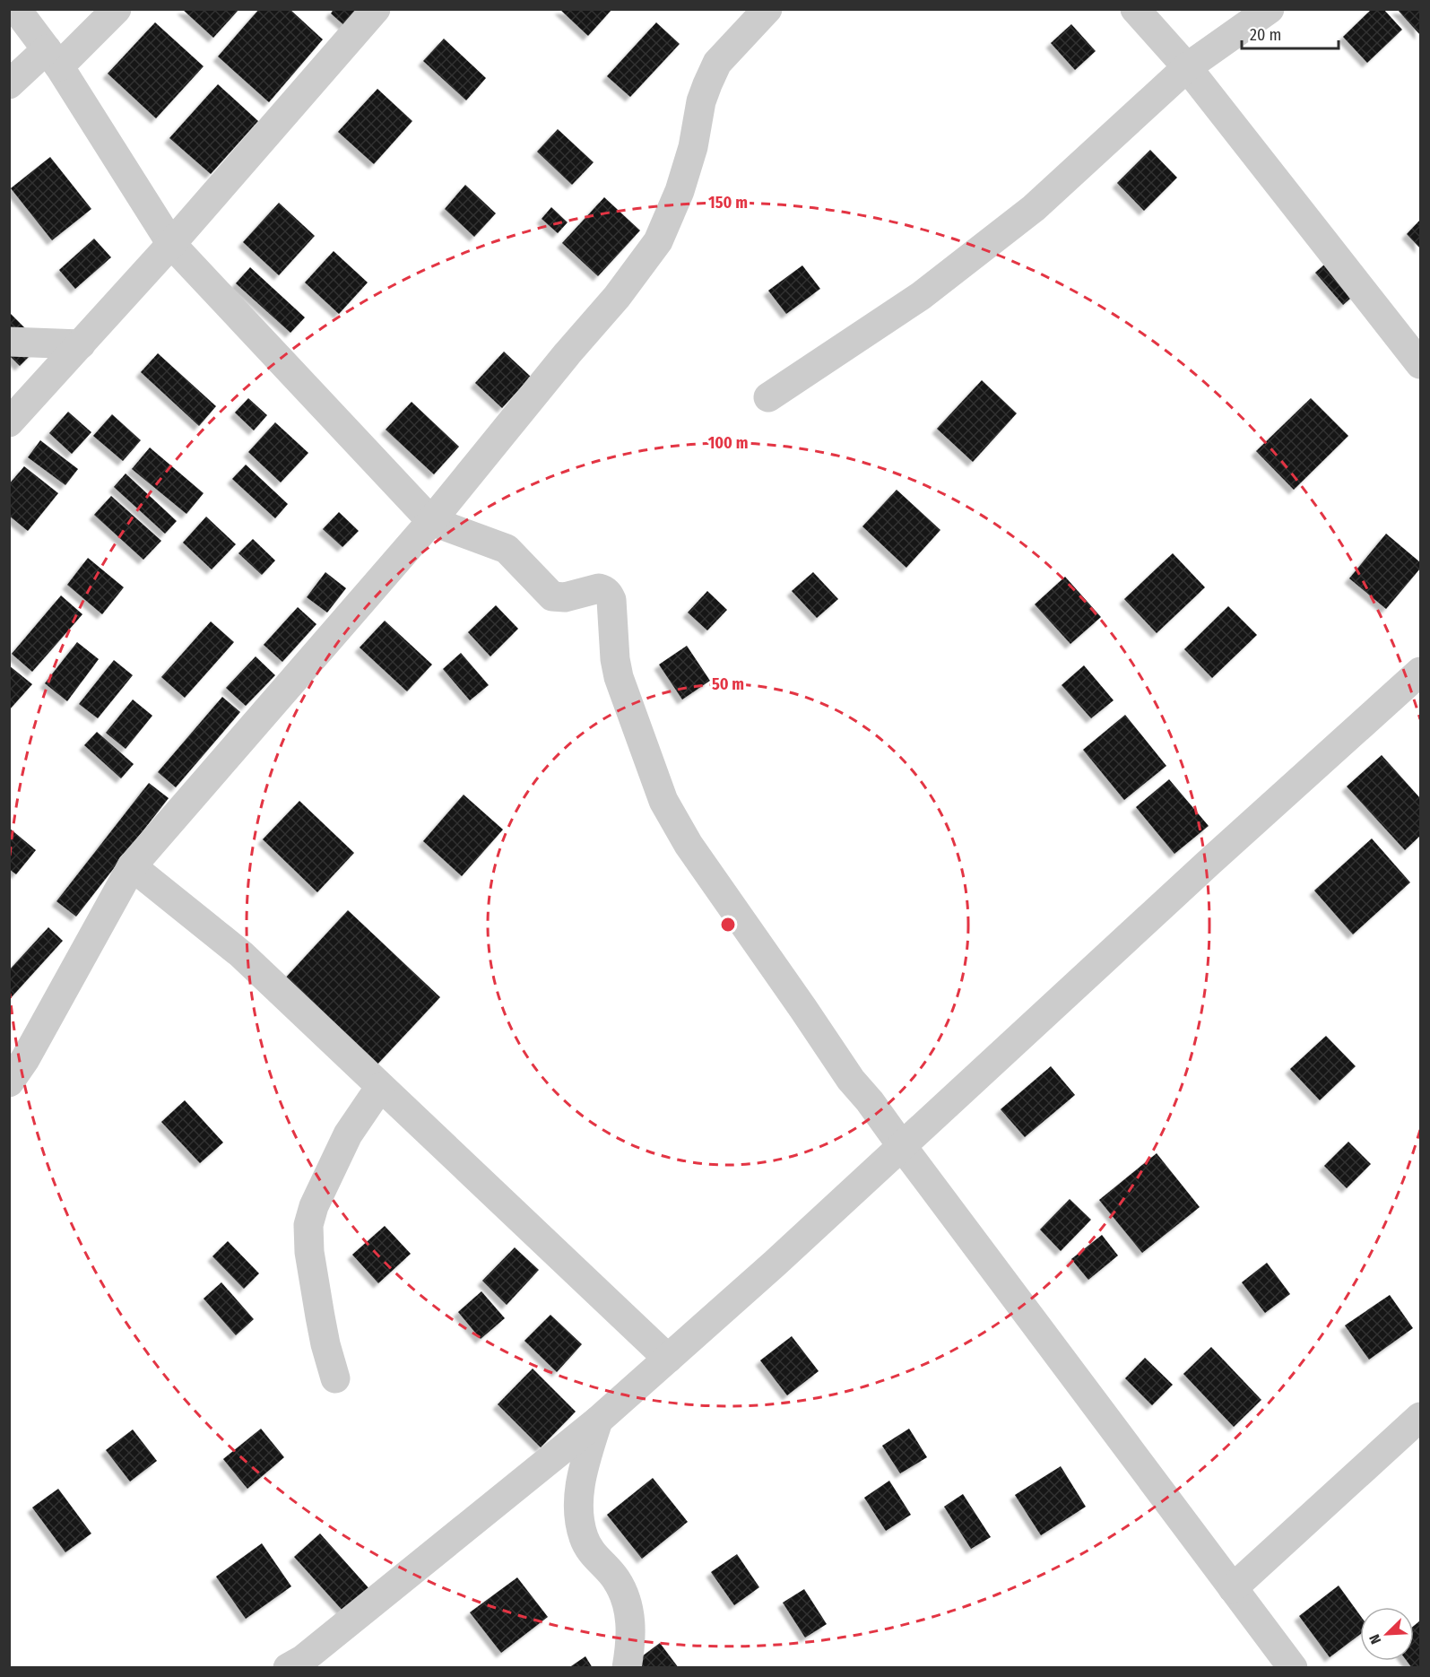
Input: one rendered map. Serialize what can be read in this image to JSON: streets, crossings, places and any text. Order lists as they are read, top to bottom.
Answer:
{
  "scale_bar": "20 m",
  "north": "bottom left",
  "rings": ["150 m", "100 m", "50 m"]
}
